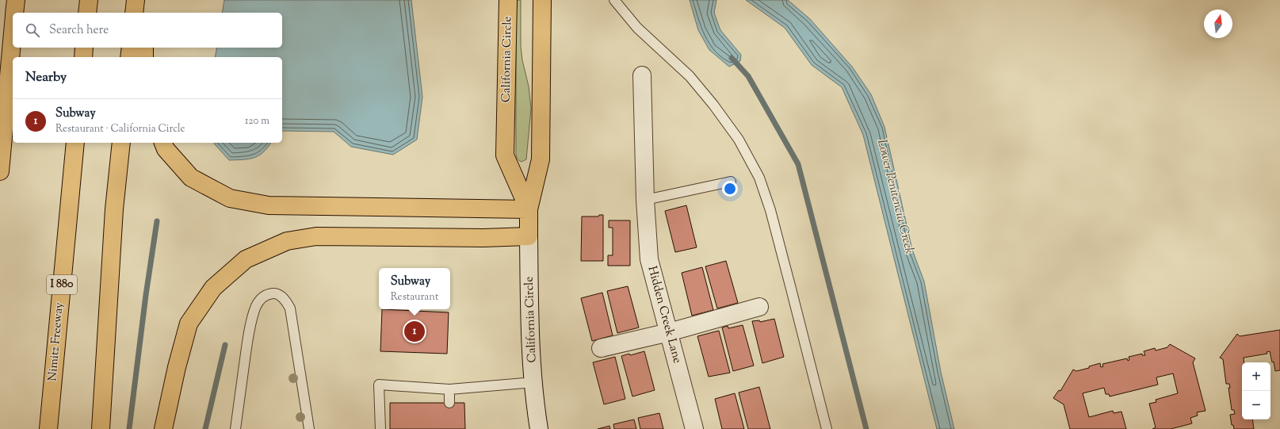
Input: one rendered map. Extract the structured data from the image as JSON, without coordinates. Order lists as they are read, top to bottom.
{
  "streets": {
    "highway": ["California Circle", "I 880", "Nimitz Freeway"],
    "street": ["Hidden Creek Lane"]
  },
  "water": ["Lower Penitencia Creek"],
  "north": "top",
  "page": {
    "search": "Search here",
    "heading": "Nearby",
    "list": [
      {
        "mark": "1",
        "name": "Subway",
        "note": "Restaurant · California Circle",
        "value": "120 m"
      }
    ],
    "popup": ["Subway", "Restaurant"],
    "pins": "1",
    "map_buttons": ["+", "−"]
  }
}
